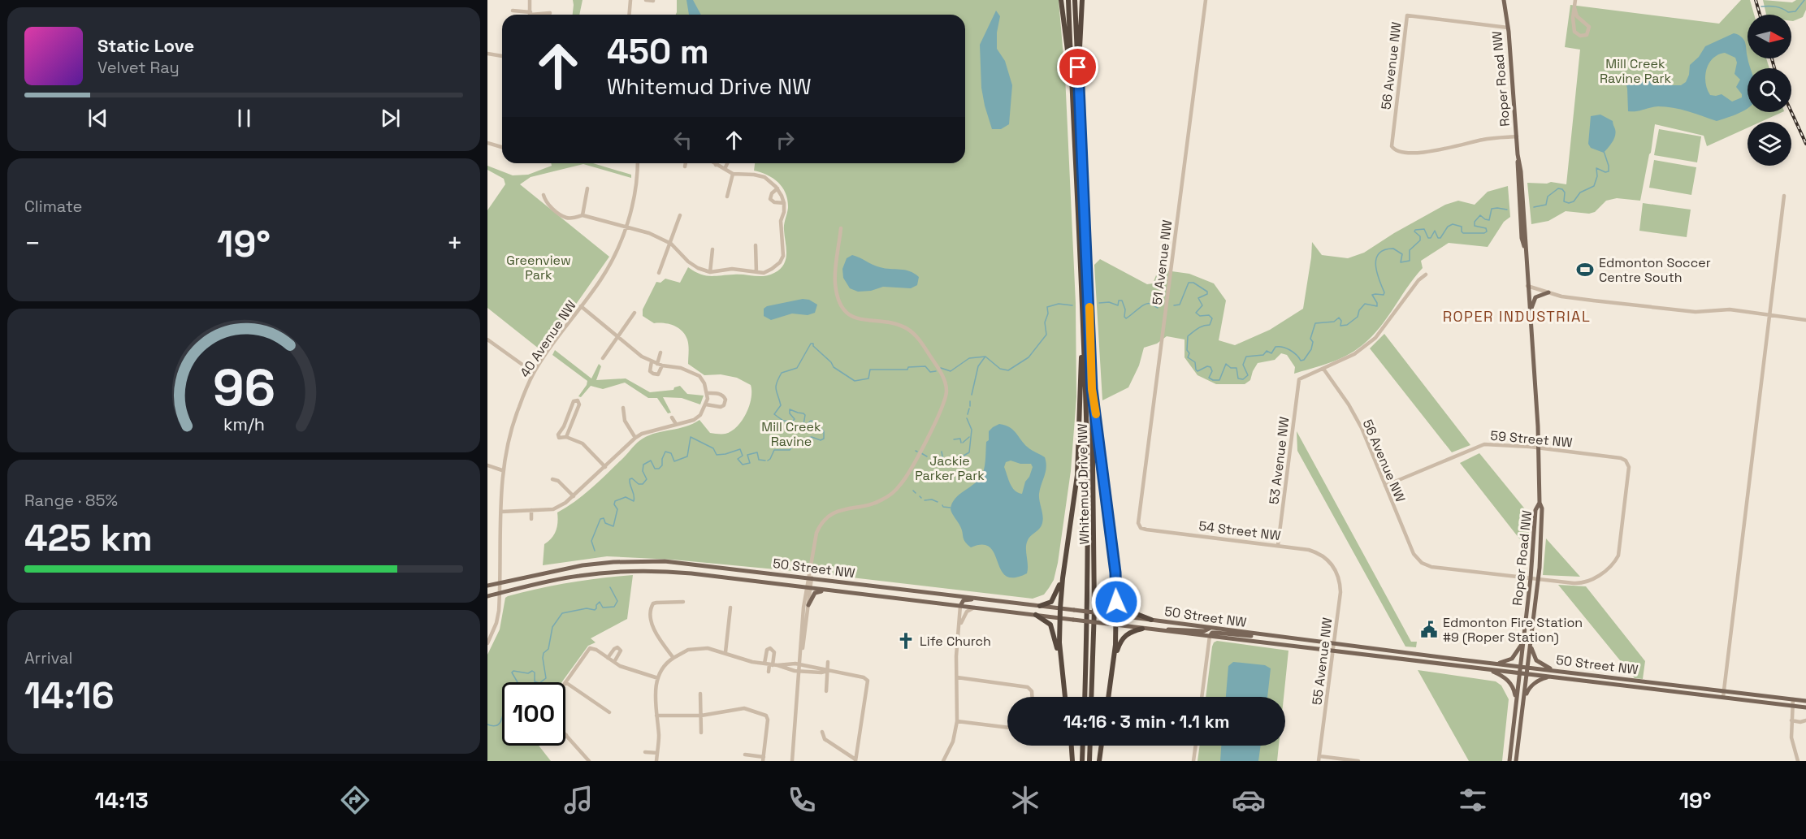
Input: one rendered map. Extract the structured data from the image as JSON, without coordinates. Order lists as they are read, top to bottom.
{
  "streets": {
    "highway": ["Whitemud Drive NW"],
    "main road": ["Roper Road NW", "50 Street NW"],
    "street": [
      "56 Avenue NW",
      "51 Avenue NW",
      "40 Avenue NW",
      "59 Street NW",
      "53 Avenue NW",
      "54 Street NW",
      "55 Avenue NW"
    ]
  },
  "crossings": [
    ["56 Avenue NW", "Roper Road NW"],
    ["56 Avenue NW", "59 Street NW"],
    ["56 Avenue NW", "53 Avenue NW"],
    ["Roper Road NW", "59 Street NW"],
    ["Roper Road NW", "50 Street NW"],
    ["51 Avenue NW", "54 Street NW"],
    ["40 Avenue NW", "50 Street NW"],
    ["53 Avenue NW", "54 Street NW"],
    ["54 Street NW", "55 Avenue NW"],
    ["50 Street NW", "55 Avenue NW"]
  ],
  "districts": ["ROPER INDUSTRIAL"],
  "parks": [
    "Mill Creek Ravine Park",
    "Greenview Park",
    "Mill Creek Ravine",
    "Jackie Parker Park"
  ],
  "places": {
    "sports": ["Edmonton Soccer Centre South"],
    "public building": ["Edmonton Fire Station #9 (Roper Station)"],
    "church": ["Life Church"]
  },
  "north": "right",
  "page": {
    "turn": ["450 m", "Whitemud Drive NW"],
    "song": ["Static Love", "Velvet Ray"],
    "tile": [
      "Climate",
      ["Range · 85%", "425 km"],
      ["Arrival", "14:16"]
    ],
    "heat": ["−", "19°", "+"],
    "limit": "100",
    "trip": "14:16 · 3 min · 1.1 km",
    "tabs": ["14:13", "19°"],
    "gauge": ["96", "km/h"]
  }
}
